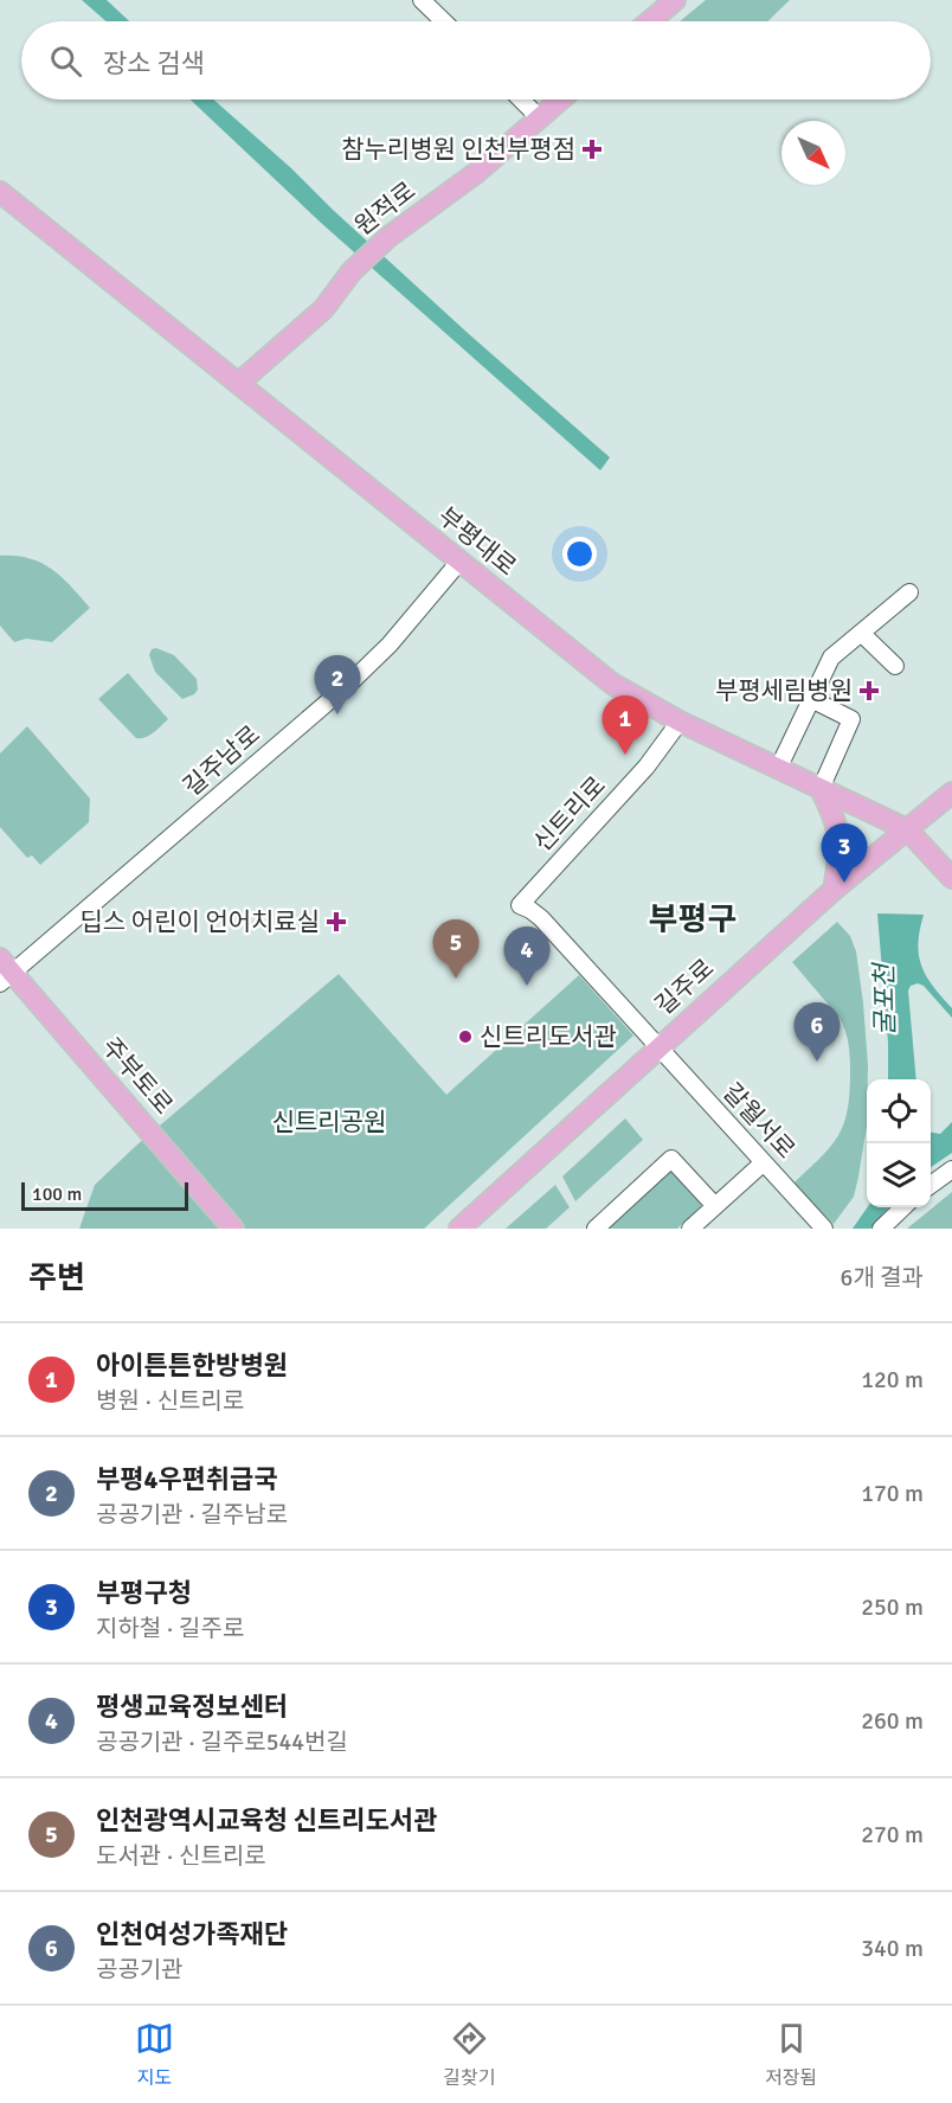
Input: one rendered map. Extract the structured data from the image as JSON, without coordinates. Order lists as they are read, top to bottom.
{
  "streets": {
    "main road": [
      "원적로",
      "부평대로",
      "길주로",
      "주부토로"
    ],
    "street": ["길주남로", "신트리로", "갈월서로"]
  },
  "crossings": [
    ["원적로", "부평대로"],
    ["부평대로", "길주남로"],
    ["부평대로", "신트리로"],
    ["부평대로", "길주로"],
    ["길주남로", "주부토로"],
    ["신트리로", "갈월서로"],
    ["길주로", "갈월서로"]
  ],
  "districts": ["부평구"],
  "water": ["굴포천"],
  "parks": ["신트리공원"],
  "places": {
    "health": ["참누리병원 인천부평점", "부평세림병원", "딥스 어린이 언어치료실"],
    "other": ["신트리도서관"]
  },
  "scale_bar": "100 m",
  "north": "bottom right",
  "page": {
    "search": "장소 검색",
    "pins": [
      "2",
      "1",
      "3",
      "5",
      "4",
      "6"
    ],
    "scale": "100 m",
    "heading": ["주변", "6개 결과"],
    "list": [
      {
        "mark": "1",
        "name": "아이튼튼한방병원",
        "note": "병원 · 신트리로",
        "value": "120 m"
      },
      {
        "mark": "2",
        "name": "부평4우편취급국",
        "note": "공공기관 · 길주남로",
        "value": "170 m"
      },
      {
        "mark": "3",
        "name": "부평구청",
        "note": "지하철 · 길주로",
        "value": "250 m"
      },
      {
        "mark": "4",
        "name": "평생교육정보센터",
        "note": "공공기관 · 길주로544번길",
        "value": "260 m"
      },
      {
        "mark": "5",
        "name": "인천광역시교육청 신트리도서관",
        "note": "도서관 · 신트리로",
        "value": "270 m"
      },
      {
        "mark": "6",
        "name": "인천여성가족재단",
        "note": "공공기관",
        "value": "340 m"
      }
    ],
    "nav": ["지도", "길찾기", "저장됨"]
  }
}
